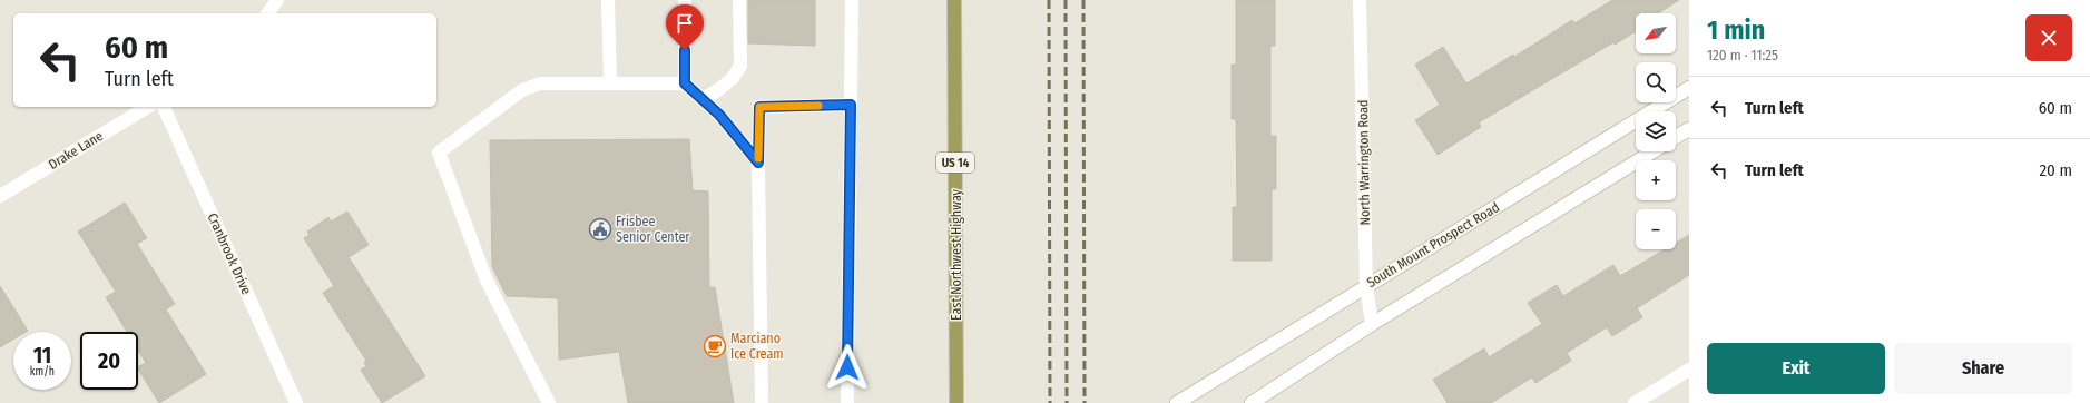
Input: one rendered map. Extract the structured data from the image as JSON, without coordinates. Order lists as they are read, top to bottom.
{
  "streets": {
    "main road": [
      "Drake Lane",
      "US 14",
      "North Warrington Road",
      "South Mount Prospect Road",
      "Cranbrook Drive",
      "East Northwest Highway"
    ]
  },
  "crossings": [
    ["North Warrington Road", "South Mount Prospect Road"]
  ],
  "places": {
    "public building": ["Frisbee Senior Center"],
    "cafe": ["Marciano Ice Cream"]
  },
  "north": "bottom left",
  "page": {
    "heading": ["1 min", "120 m · 11:25"],
    "map_buttons": ["+", "−"],
    "turn": ["60 m", "Turn left"],
    "list": [
      {
        "name": "Turn left",
        "value": "60 m"
      },
      {
        "name": "Turn left",
        "value": "20 m"
      }
    ],
    "speed": "11 km/h",
    "limit": "20",
    "buttons": ["Exit", "Share"]
  }
}
